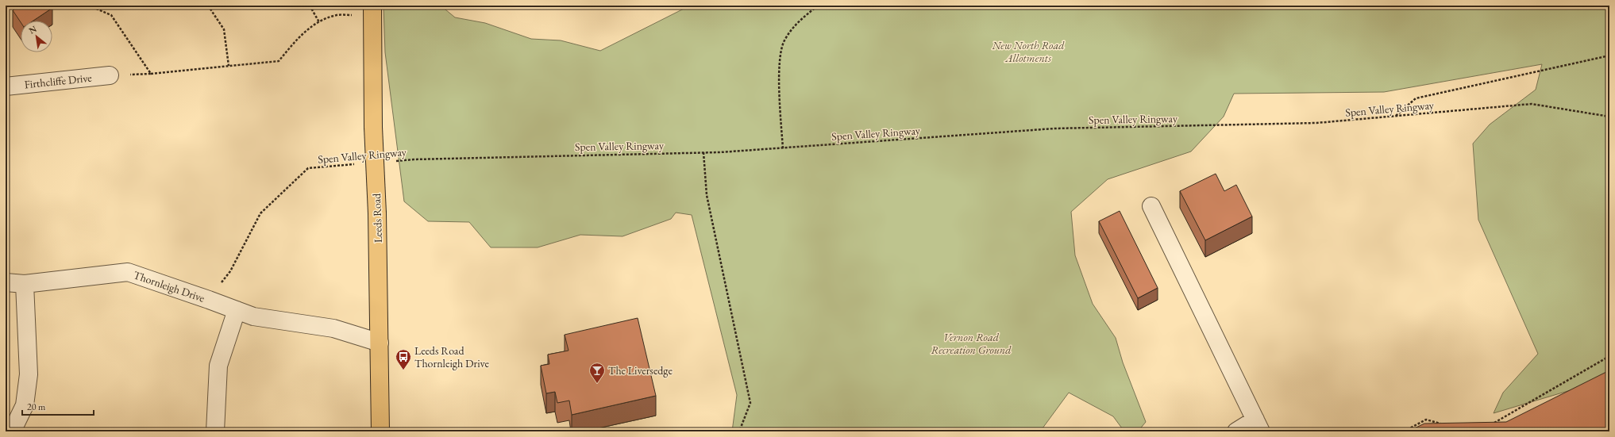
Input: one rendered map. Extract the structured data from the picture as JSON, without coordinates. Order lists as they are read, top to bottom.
{
  "streets": {
    "main road": ["Leeds Road"],
    "street": ["Firthcliffe Drive", "Thornleigh Drive"],
    "path": ["Spen Valley Ringway"]
  },
  "crossings": [
    ["Spen Valley Ringway", "Thornleigh Drive"],
    ["Leeds Road", "Thornleigh Drive"]
  ],
  "parks": ["New North Road Allotments", "Vernon Road Recreation Ground"],
  "places": {
    "bus stop": ["Leeds Road Thornleigh Drive"],
    "bar": ["The Liversedge"]
  },
  "scale_bar": "20 m",
  "north": "top left"
}
